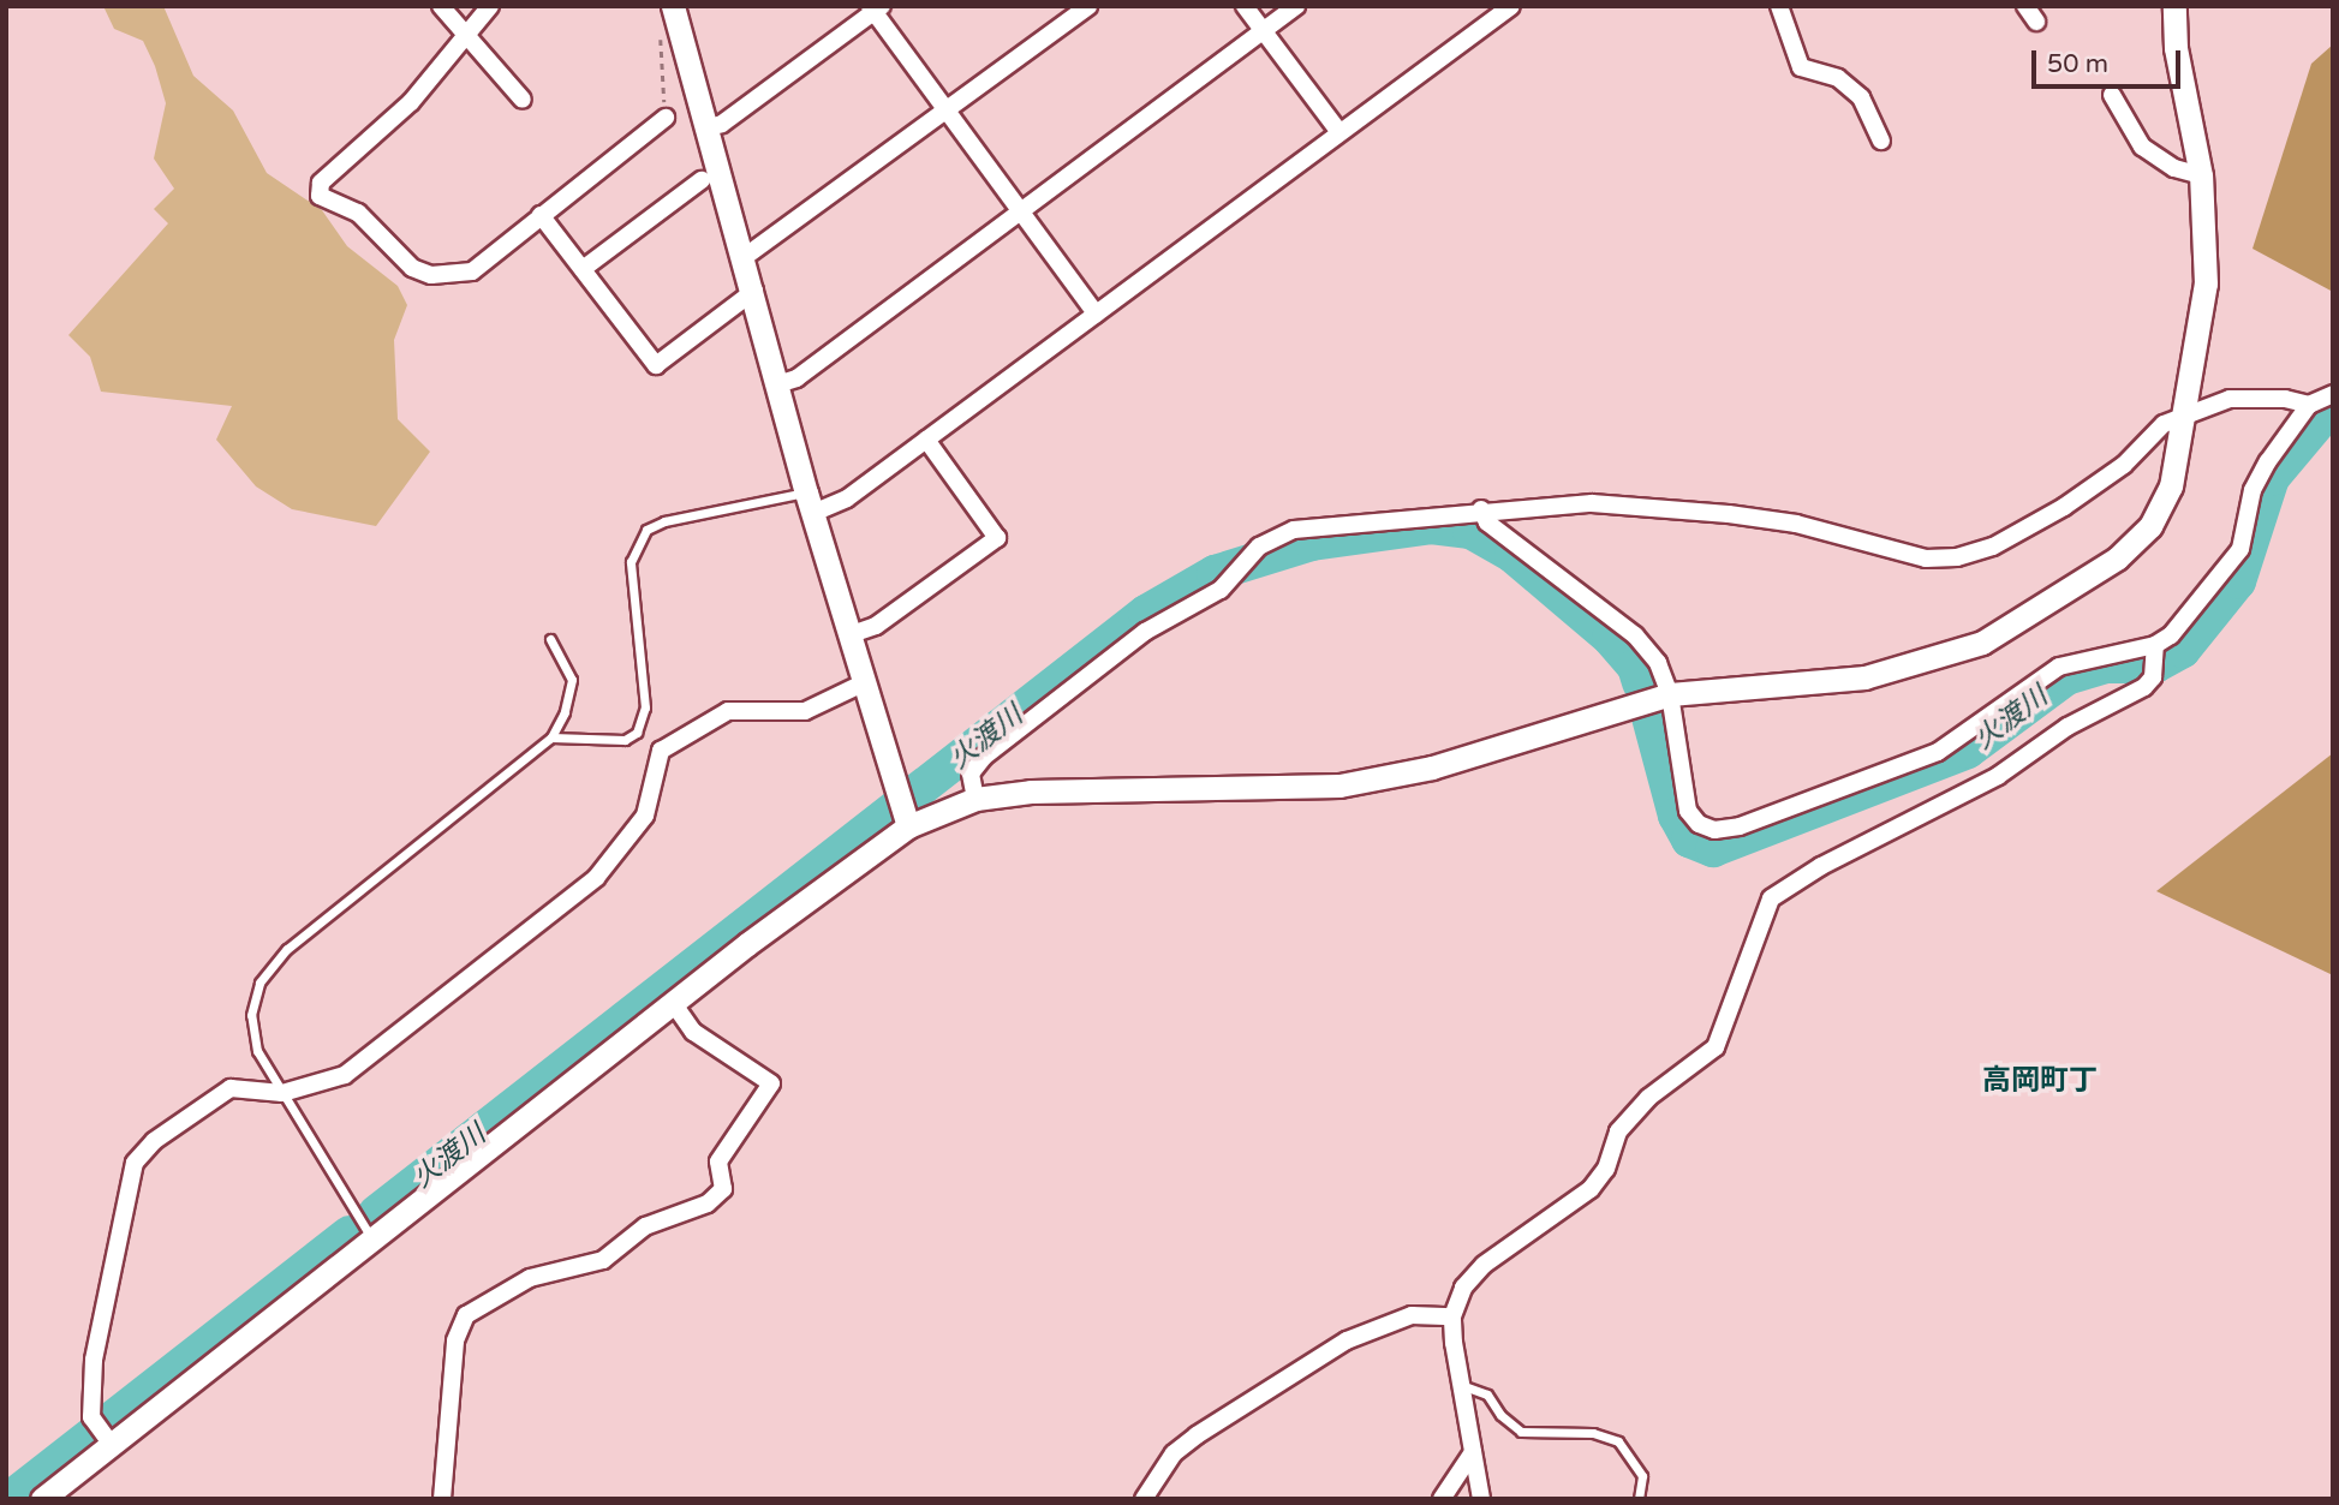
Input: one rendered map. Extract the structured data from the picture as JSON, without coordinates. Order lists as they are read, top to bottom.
{
  "districts": ["高岡町丁"],
  "water": ["火渡川"],
  "scale_bar": "50 m"
}
